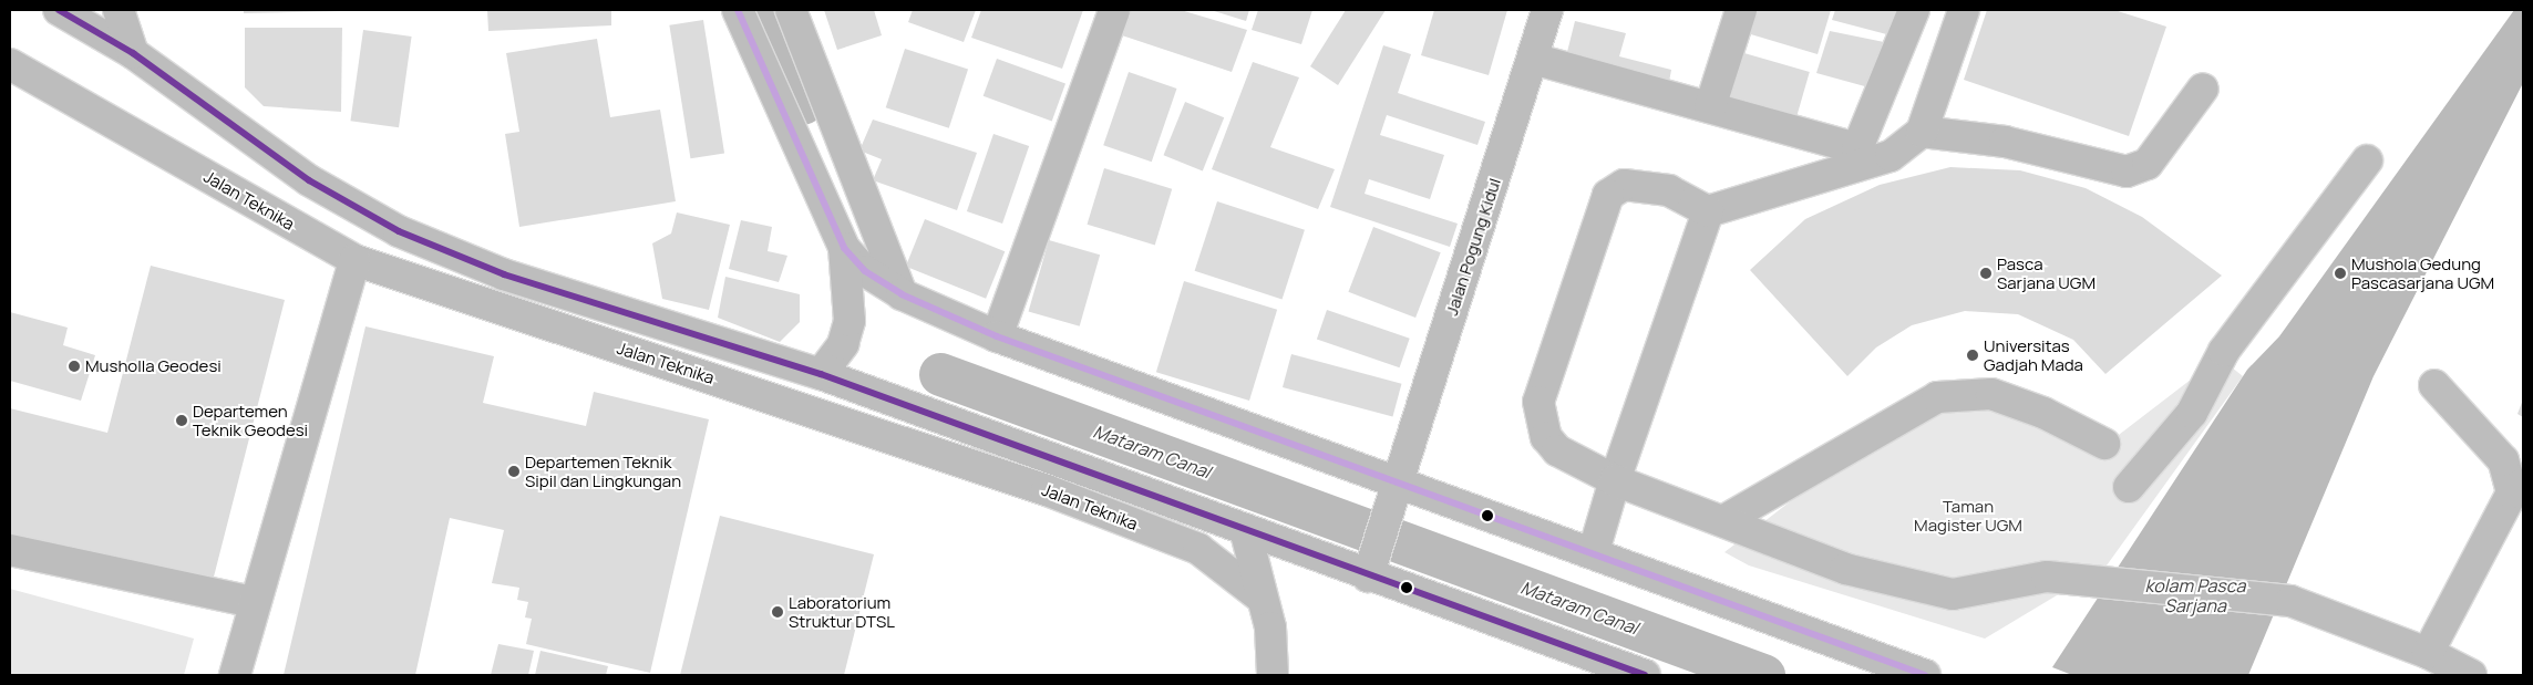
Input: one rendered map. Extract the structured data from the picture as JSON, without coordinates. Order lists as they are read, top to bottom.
{
  "streets": {
    "main road": ["Jalan Teknika", "Jalan Pogung Kidul"]
  },
  "water": ["Mataram Canal", "kolam Pasca Sarjana"],
  "parks": ["Taman Magister UGM"],
  "places": [
    "Pasca Sarjana UGM",
    "Mushola Gedung Pascasarjana UGM",
    "Universitas Gadjah Mada",
    "Musholla Geodesi",
    "Departemen Teknik Geodesi",
    "Departemen Teknik Sipil dan Lingkungan",
    "Laboratorium Struktur DTSL"
  ]
}
